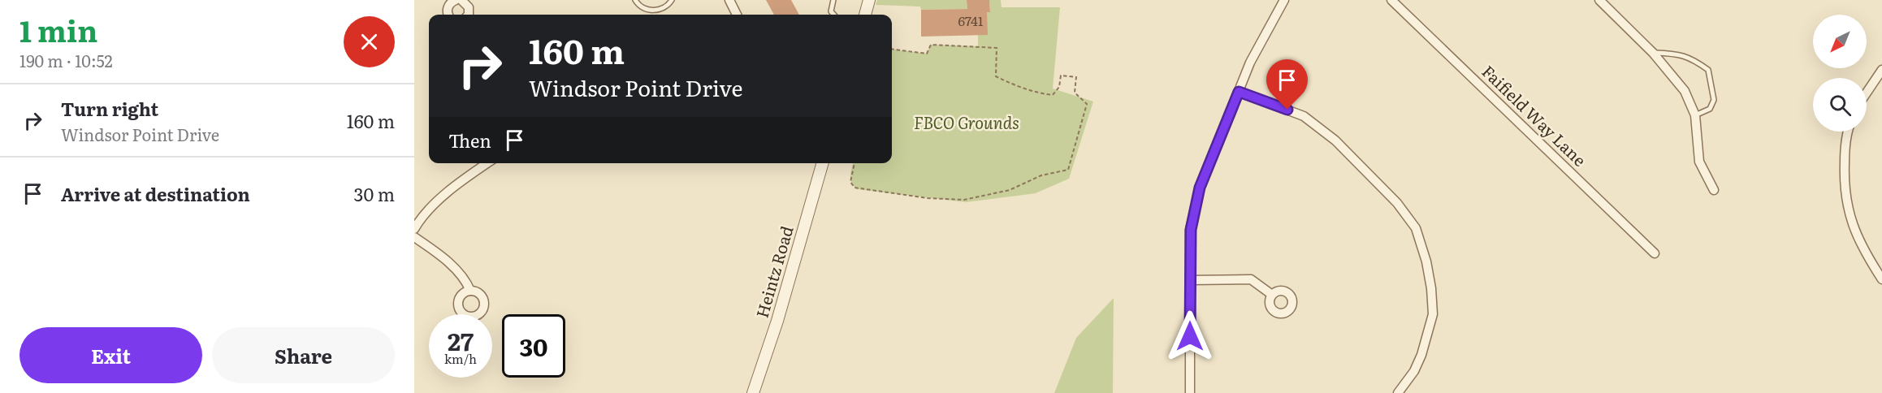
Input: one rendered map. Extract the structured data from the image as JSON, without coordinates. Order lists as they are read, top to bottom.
{
  "streets": {
    "street": ["Faifield Way Lane", "Heintz Road"]
  },
  "parks": ["FBCO Grounds"],
  "house_numbers": ["6741"],
  "north": "bottom left",
  "page": {
    "heading": ["1 min", "190 m · 10:52"],
    "turn": ["160 m", "Windsor Point Drive"],
    "list": [
      {
        "name": "Turn right",
        "note": "Windsor Point Drive",
        "value": "160 m"
      },
      {
        "name": "Arrive at destination",
        "value": "30 m"
      }
    ],
    "then": "Then",
    "speed": "27 km/h",
    "limit": "30",
    "buttons": ["Exit", "Share"]
  }
}
